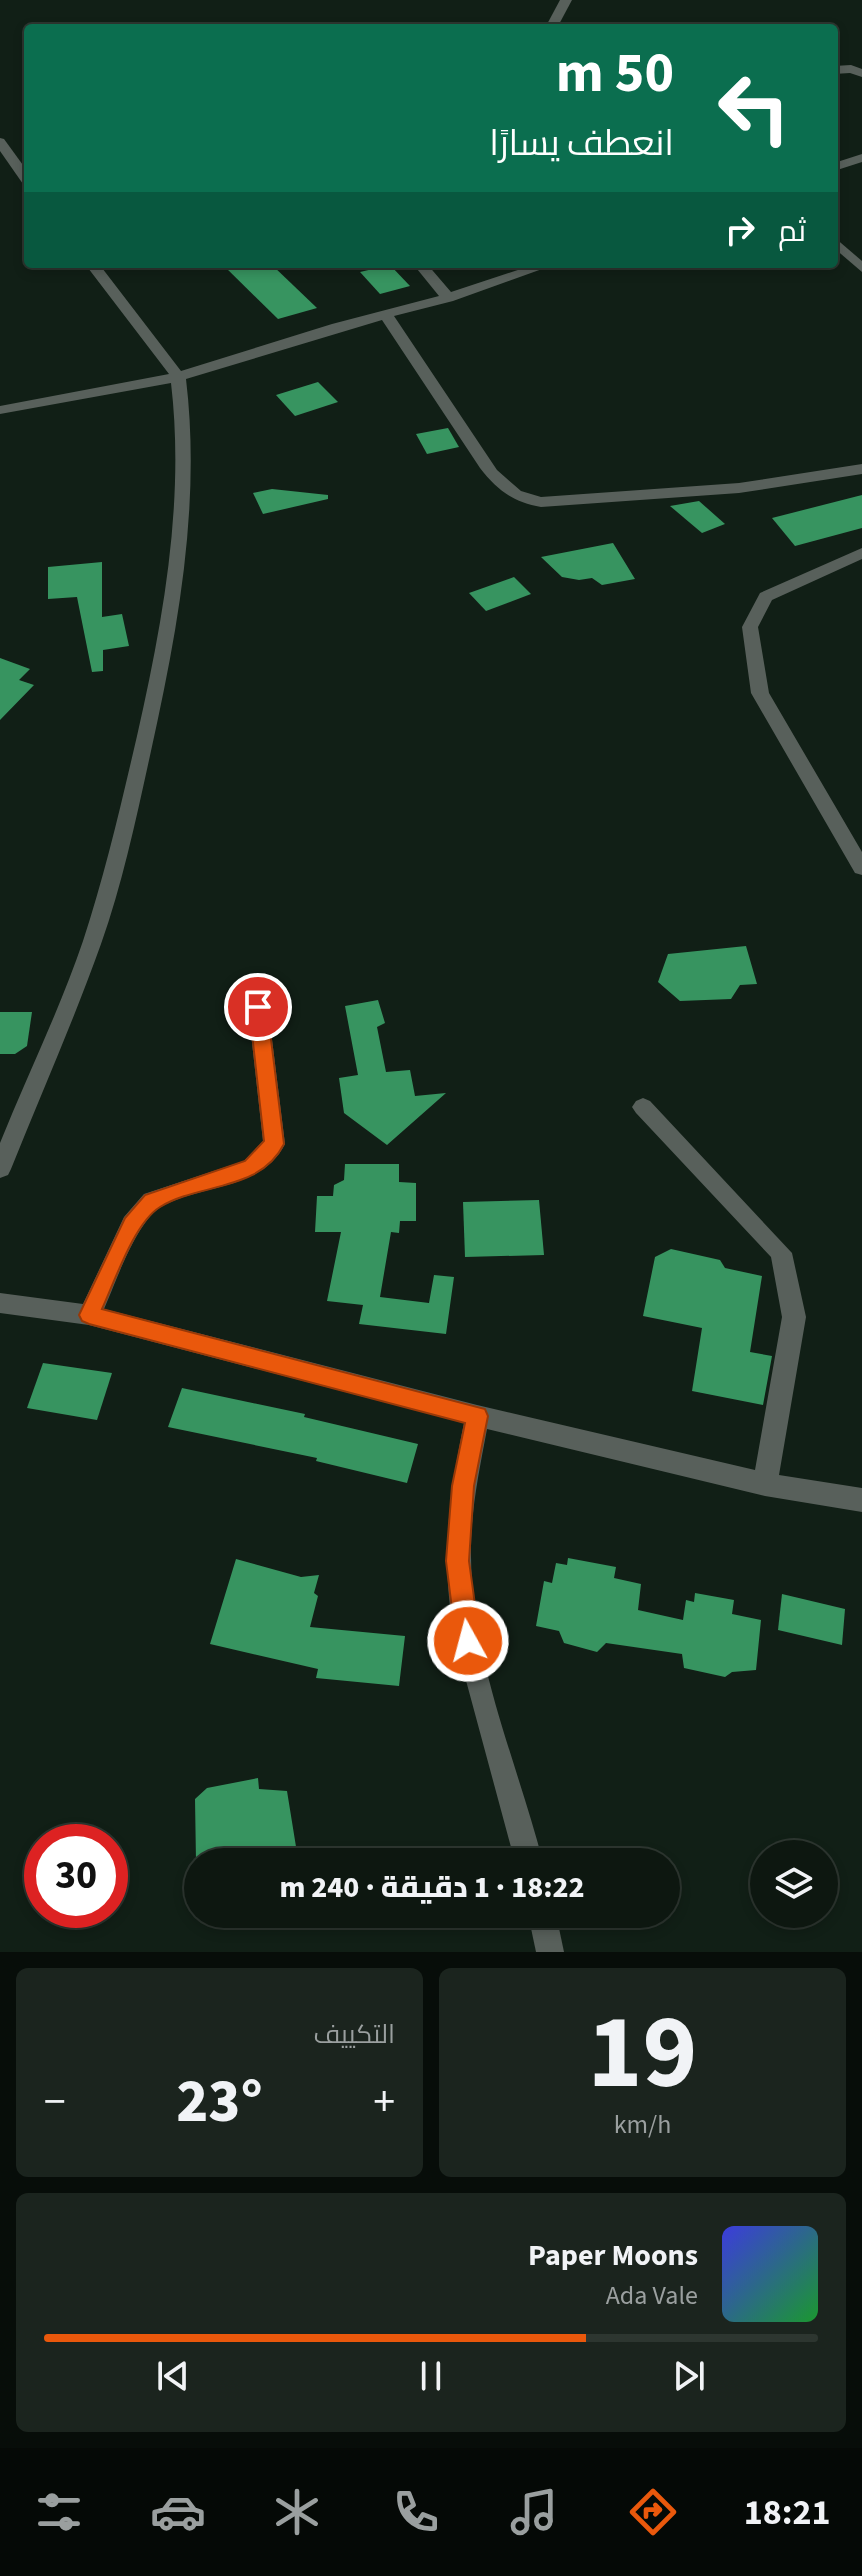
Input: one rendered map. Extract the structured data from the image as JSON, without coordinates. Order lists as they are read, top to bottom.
{
  "page": {
    "turn": ["50 m", "انعطف يسارًا"],
    "then": "ثم",
    "limit": "30",
    "trip": "18:22 · 1 دقيقة · 240 m",
    "tile": [
      ["19", "km/h"],
      "التكييف"
    ],
    "heat": ["−", "23°", "+"],
    "song": ["Paper Moons", "Ada Vale"],
    "tabs": "18:21"
  }
}
